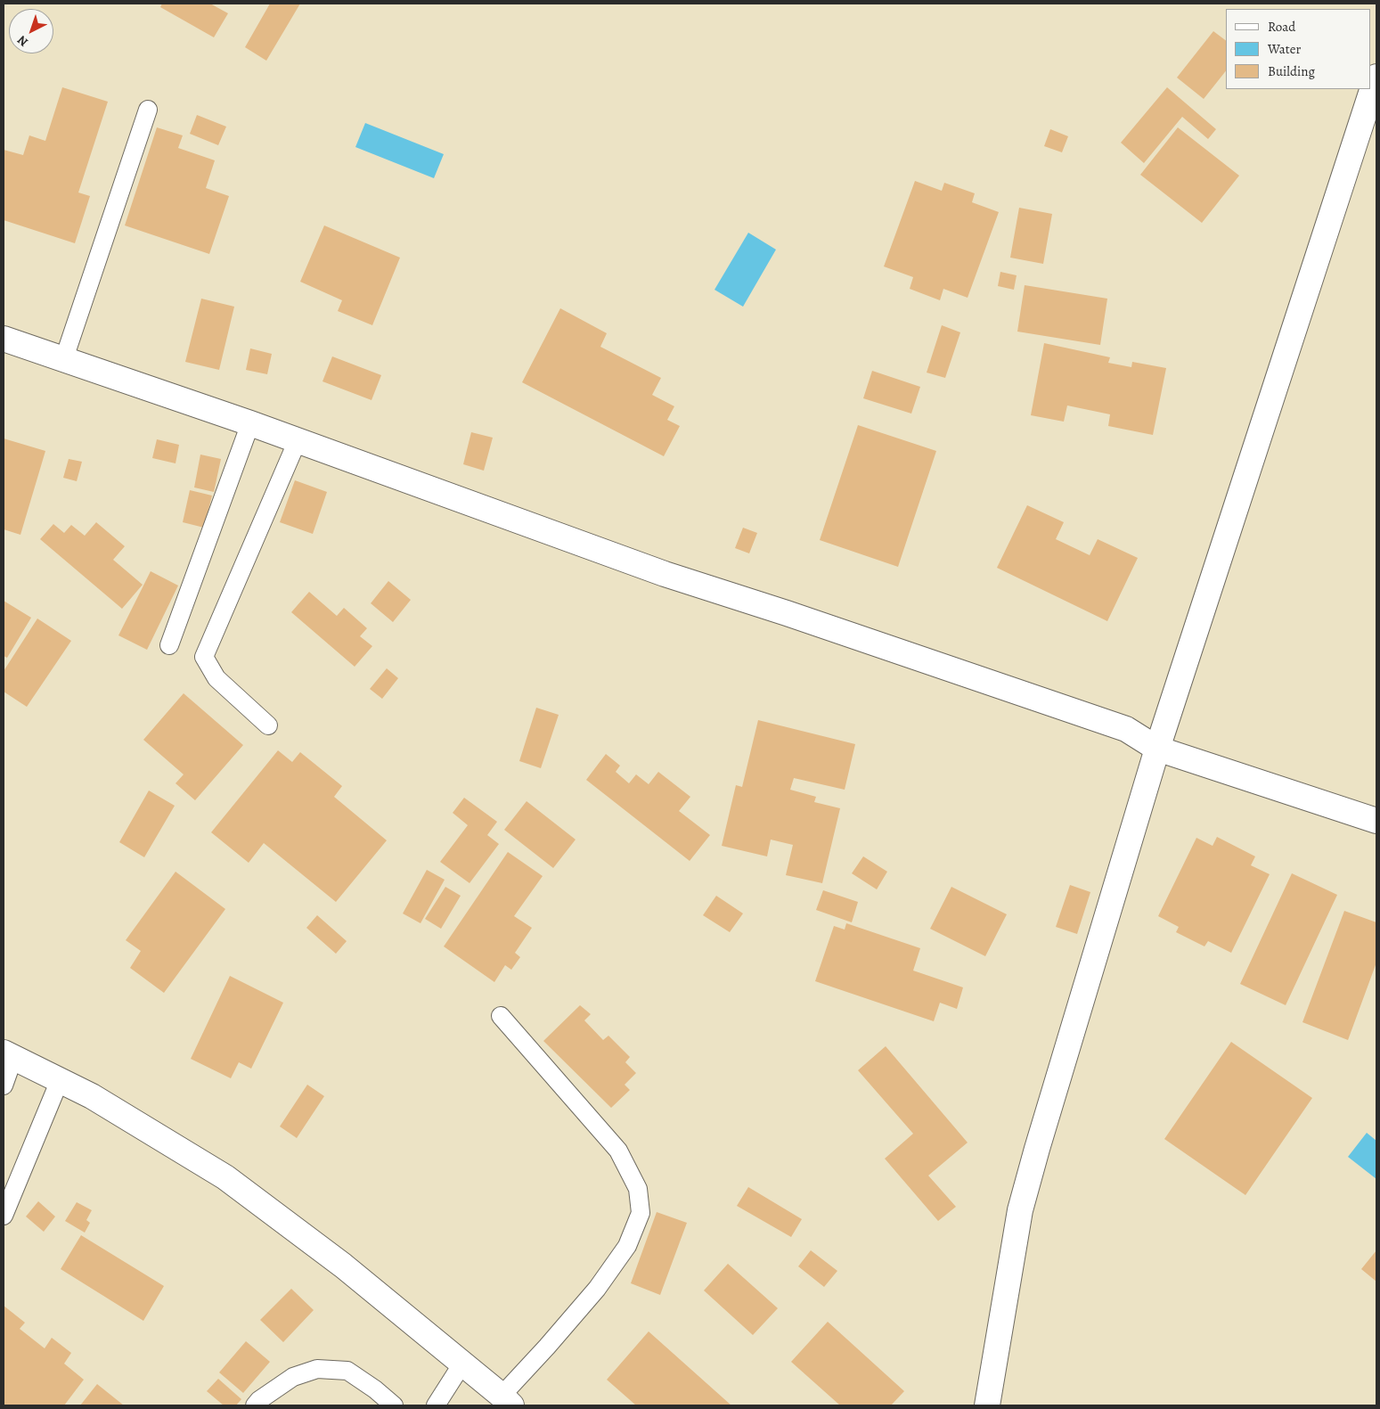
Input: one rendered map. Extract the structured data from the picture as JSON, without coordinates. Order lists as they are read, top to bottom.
{
  "legend": ["Road", "Water", "Building"],
  "north": "bottom left"
}
